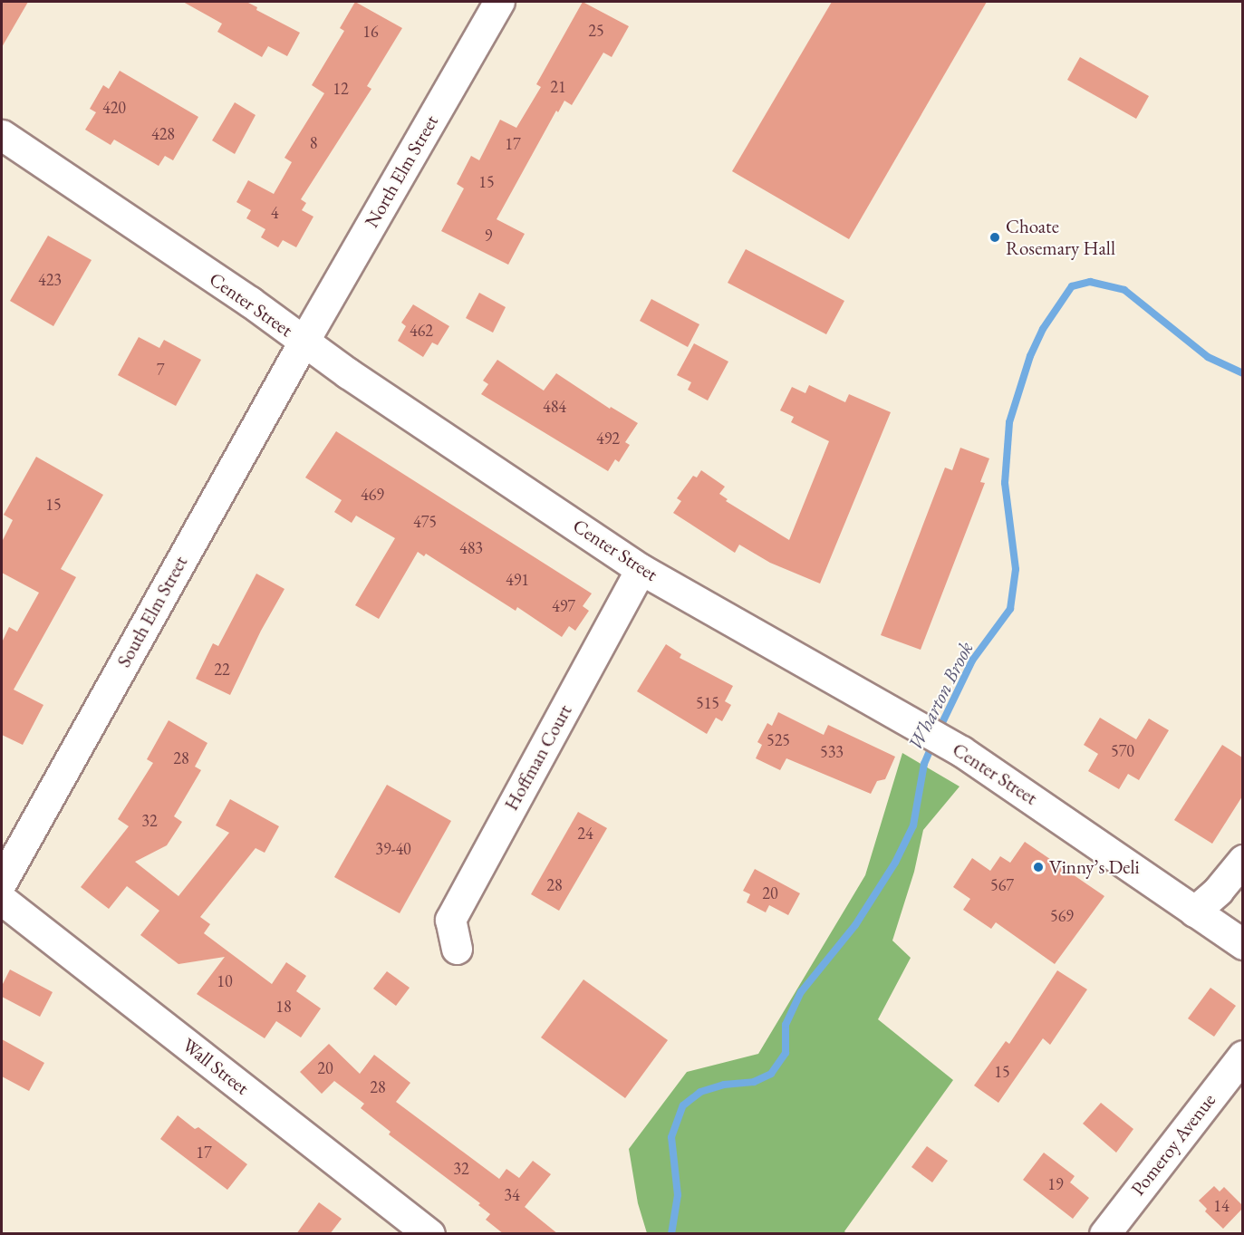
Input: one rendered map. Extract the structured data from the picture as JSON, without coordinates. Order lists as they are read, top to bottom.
{
  "streets": {
    "main road": [
      "North Elm Street",
      "Center Street",
      "South Elm Street",
      "Hoffman Court",
      "Wall Street",
      "Pomeroy Avenue"
    ]
  },
  "crossings": [
    ["North Elm Street", "Center Street"],
    ["North Elm Street", "South Elm Street"],
    ["Center Street", "South Elm Street"],
    ["Center Street", "Hoffman Court"]
  ],
  "water": ["Wharton Brook"],
  "places": ["Choate Rosemary Hall", "Vinny’s Deli"],
  "house_numbers": [
    "25",
    "16",
    "21",
    "12",
    "420",
    "428",
    "8",
    "17",
    "15",
    "4",
    "9",
    "423",
    "462",
    "7",
    "484",
    "492",
    "469",
    "15",
    "475",
    "483",
    "491",
    "497",
    "22",
    "515",
    "525",
    "570",
    "533",
    "28",
    "32",
    "24",
    "39-40",
    "28",
    "567",
    "20",
    "569",
    "10",
    "18",
    "20",
    "15",
    "28",
    "17",
    "32",
    "19",
    "34",
    "14"
  ]
}
